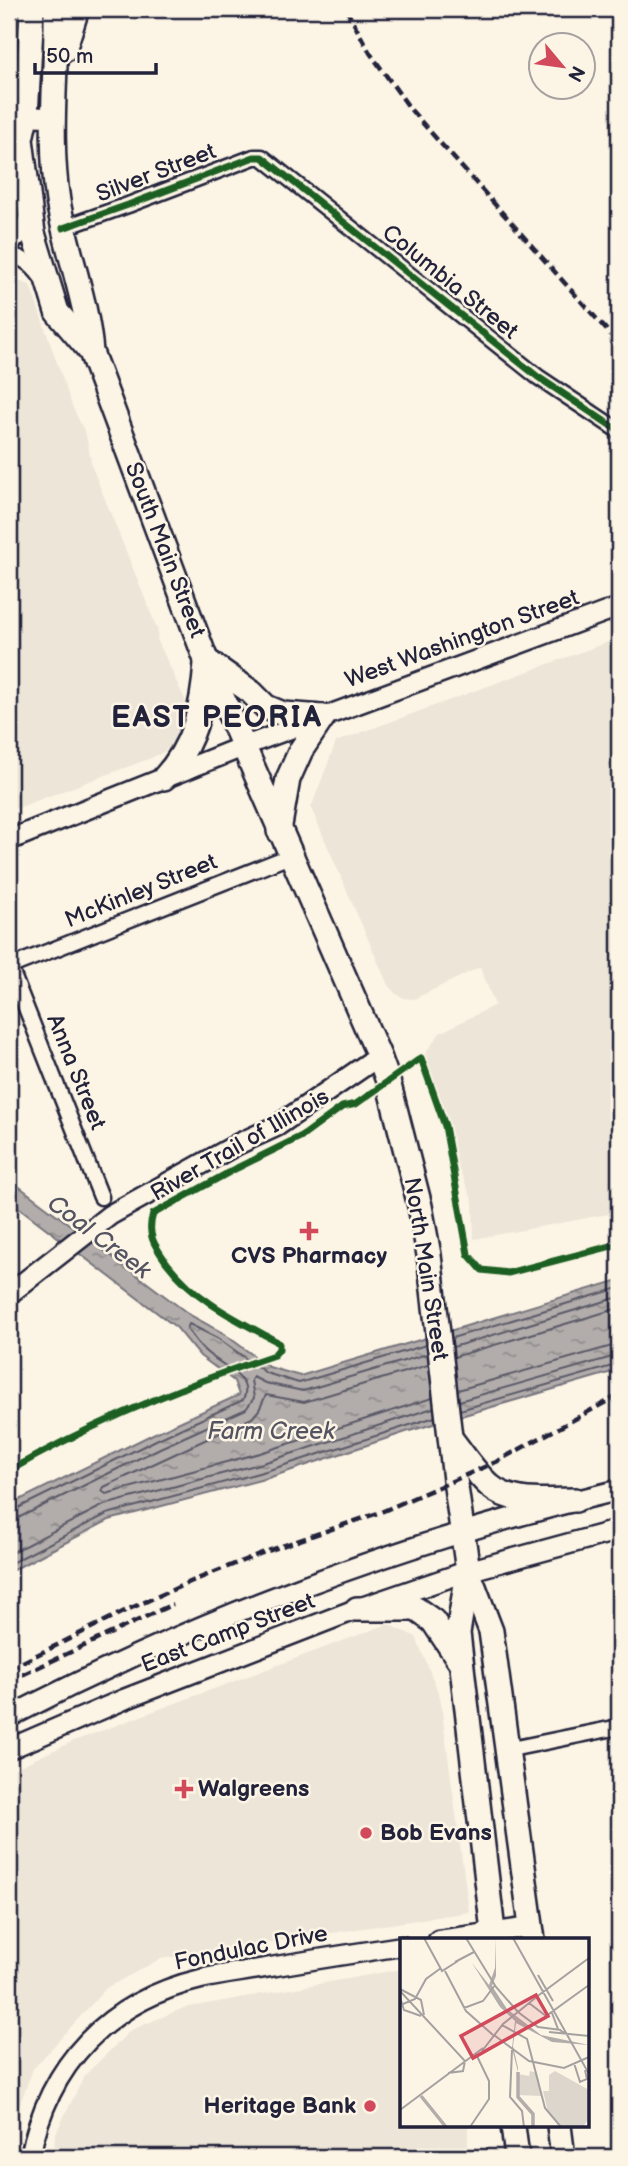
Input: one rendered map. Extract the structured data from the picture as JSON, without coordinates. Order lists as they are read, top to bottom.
{
  "streets": {
    "main road": ["South Main Street", "North Main Street", "East Camp Street"],
    "street": [
      "Silver Street",
      "Columbia Street",
      "West Washington Street",
      "McKinley Street",
      "Anna Street",
      "Fondulac Drive"
    ],
    "cycle path": ["River Trail of Illinois"]
  },
  "crossings": [
    ["Silver Street", "Columbia Street"],
    ["Silver Street", "South Main Street"],
    ["South Main Street", "West Washington Street"],
    ["South Main Street", "North Main Street"],
    ["West Washington Street", "North Main Street"],
    ["McKinley Street", "Anna Street"],
    ["McKinley Street", "North Main Street"],
    ["North Main Street", "East Camp Street"]
  ],
  "districts": ["EAST PEORIA"],
  "water": ["Coal Creek", "Farm Creek"],
  "places": {
    "health": ["CVS Pharmacy", "Walgreens"],
    "other": ["Bob Evans", "Heritage Bank"]
  },
  "scale_bar": "50 m",
  "north": "bottom right"
}
